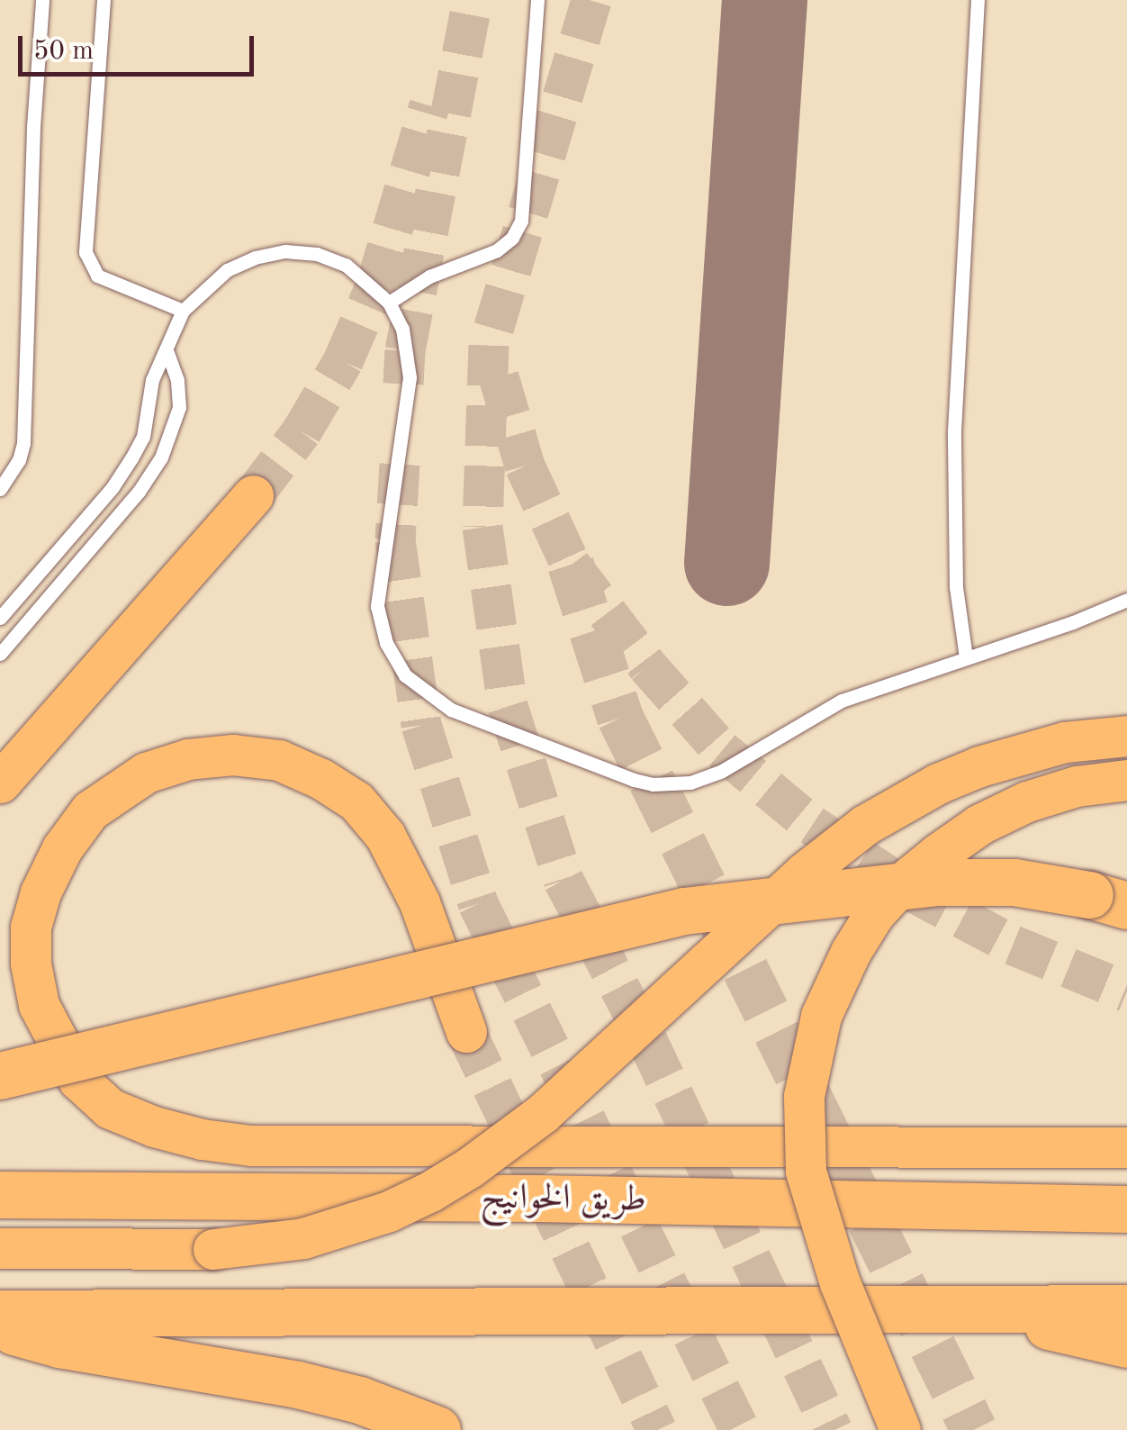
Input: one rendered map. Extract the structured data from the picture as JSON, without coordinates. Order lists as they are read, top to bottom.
{
  "streets": {
    "highway": ["طريق الخوانيج"]
  },
  "scale_bar": "50 m"
}
